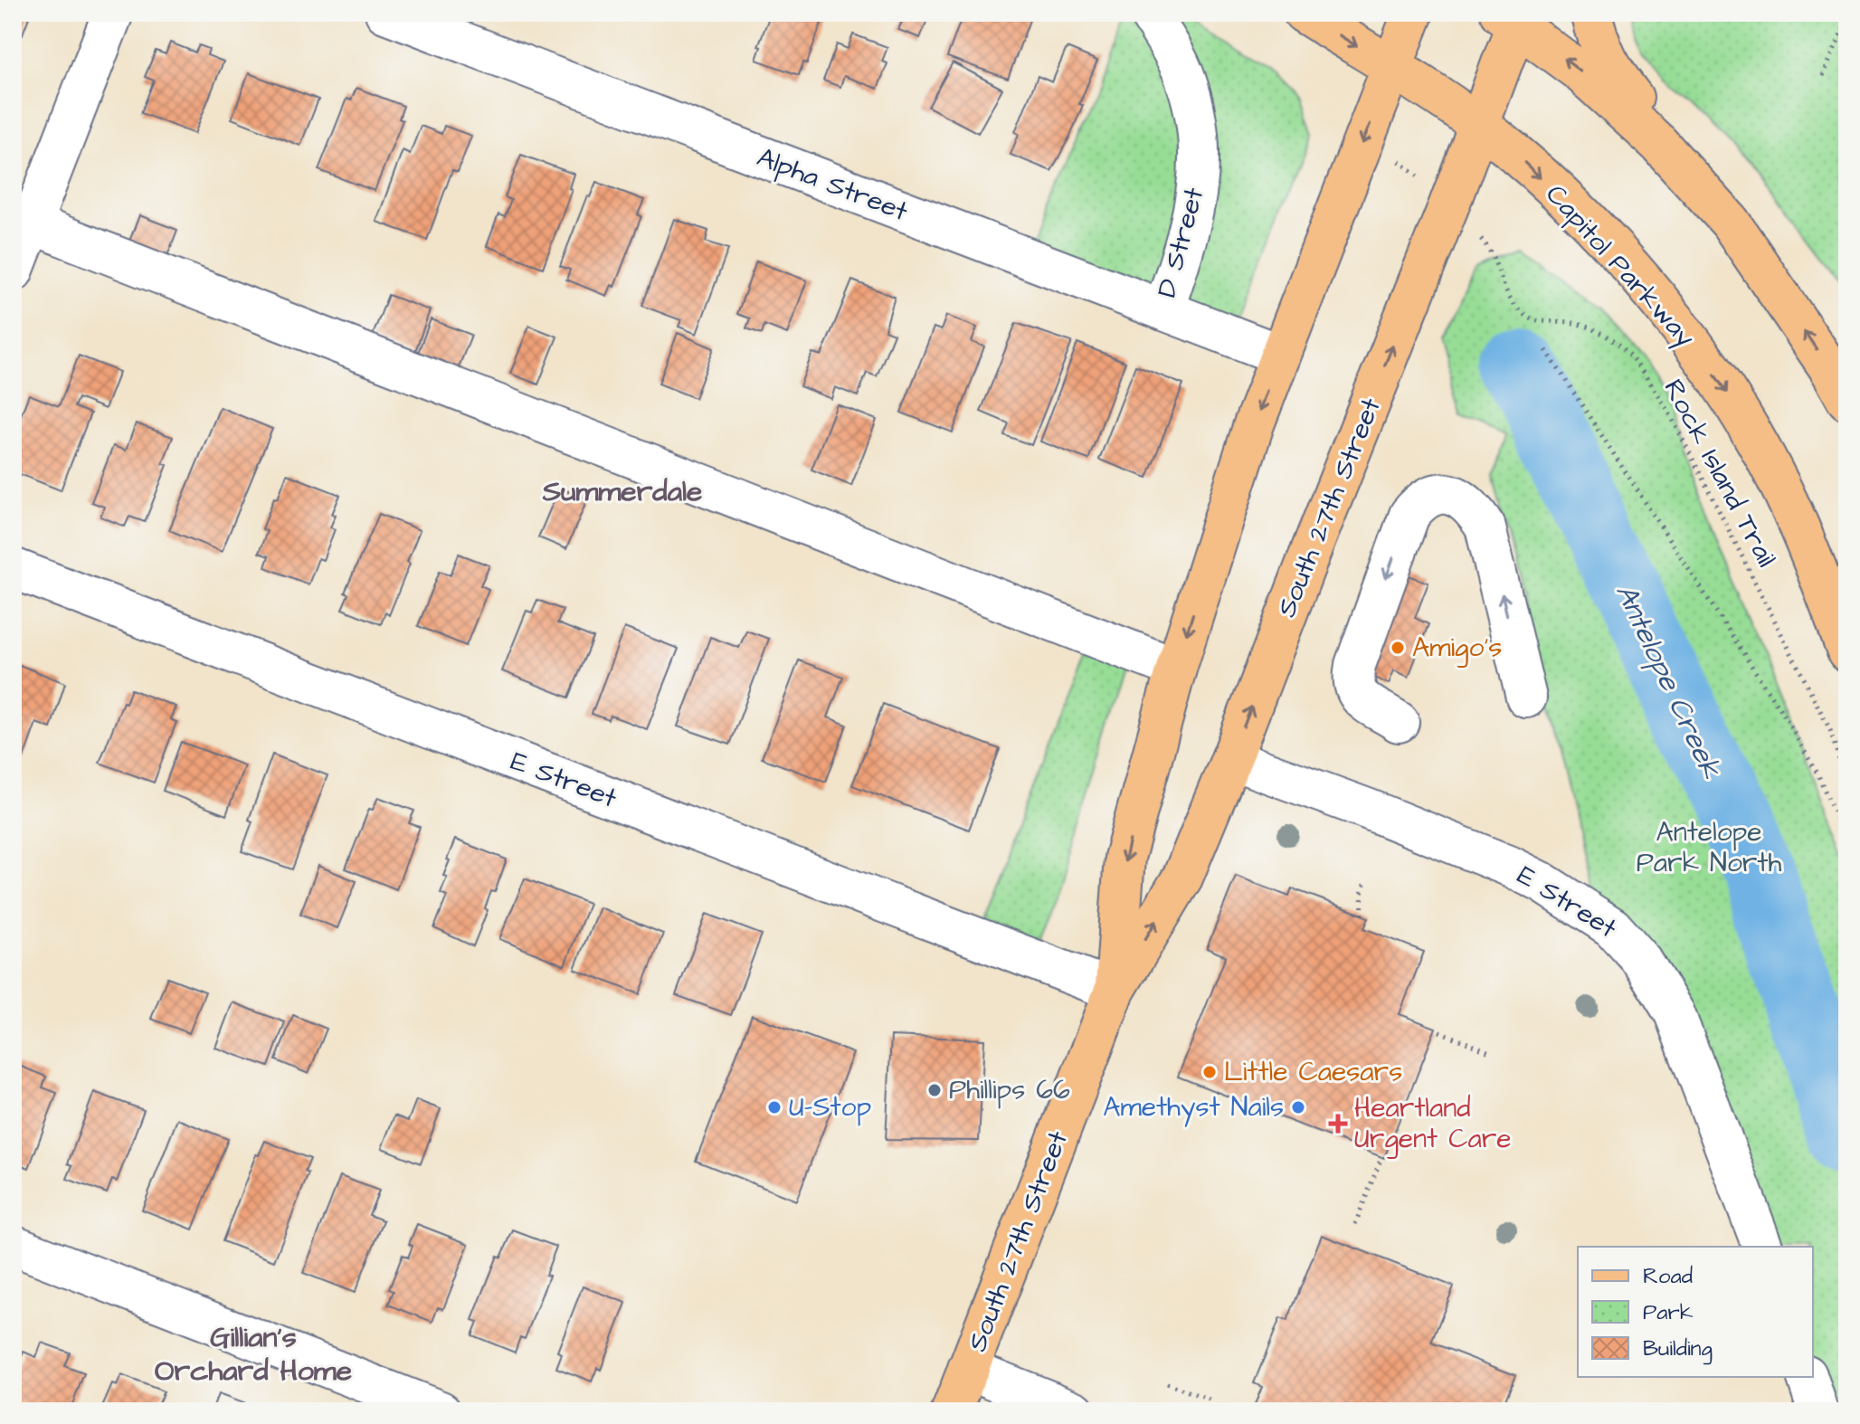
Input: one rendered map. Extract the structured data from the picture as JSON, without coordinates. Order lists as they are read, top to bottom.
{
  "streets": {
    "main road": ["Capitol Parkway", "South 27th Street"],
    "street": ["Alpha Street", "D Street", "E Street"],
    "path": ["Rock Island Trail"]
  },
  "crossings": [
    ["Alpha Street", "D Street"],
    ["Alpha Street", "South 27th Street"],
    ["Capitol Parkway", "South 27th Street"],
    ["South 27th Street", "E Street"]
  ],
  "districts": ["Summerdale", "Gillian's Orchard Home"],
  "water": ["Antelope Creek"],
  "parks": ["Antelope Park North"],
  "places": {
    "other": [
      "Amigo's",
      "Little Caesars",
      "Phillips 66",
      "U-Stop",
      "Amethyst Nails"
    ],
    "health": ["Heartland Urgent Care"]
  },
  "legend": ["Road", "Park", "Building"]
}
